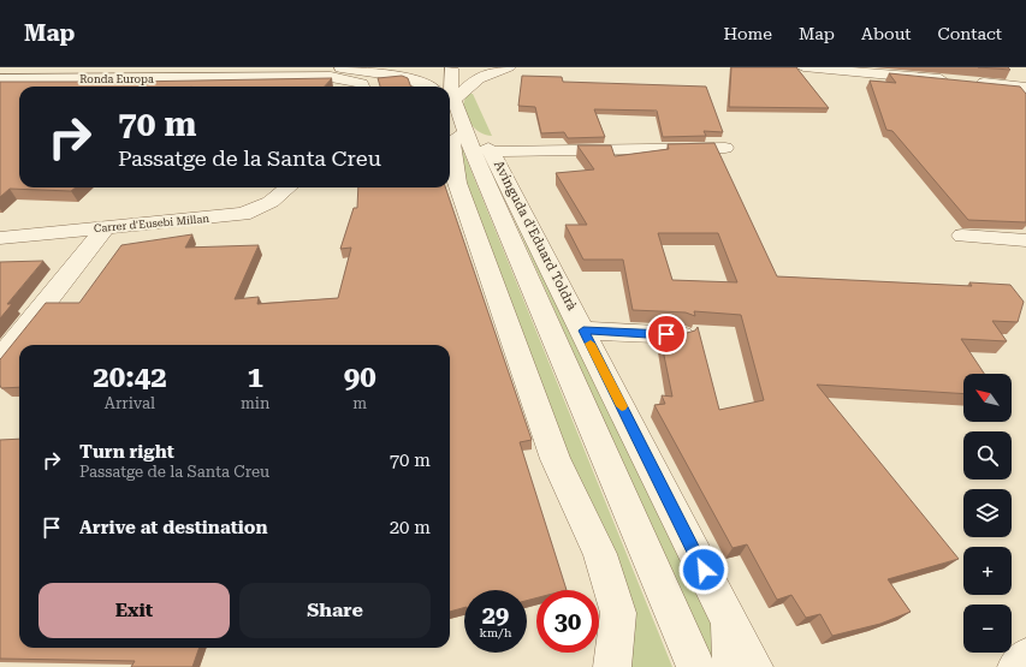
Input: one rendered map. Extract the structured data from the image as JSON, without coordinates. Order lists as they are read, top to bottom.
{
  "streets": {
    "street": ["Ronda Europa", "Carrer d'Eusebi Millan", "Avinguda d'Eduard Toldrà"]
  },
  "north": "top left",
  "page": {
    "header": "Map",
    "nav": [
      "Home",
      "Map",
      "About",
      "Contact"
    ],
    "turn": ["70 m", "Passatge de la Santa Creu"],
    "eta": [
      "20:42",
      "Arrival",
      "1",
      "min",
      "90",
      "m"
    ],
    "map_buttons": ["+", "−"],
    "list": [
      {
        "name": "Turn right",
        "note": "Passatge de la Santa Creu",
        "value": "70 m"
      },
      {
        "name": "Arrive at destination",
        "value": "20 m"
      }
    ],
    "buttons": ["Exit", "Share"],
    "speed": "29 km/h",
    "limit": "30"
  }
}
